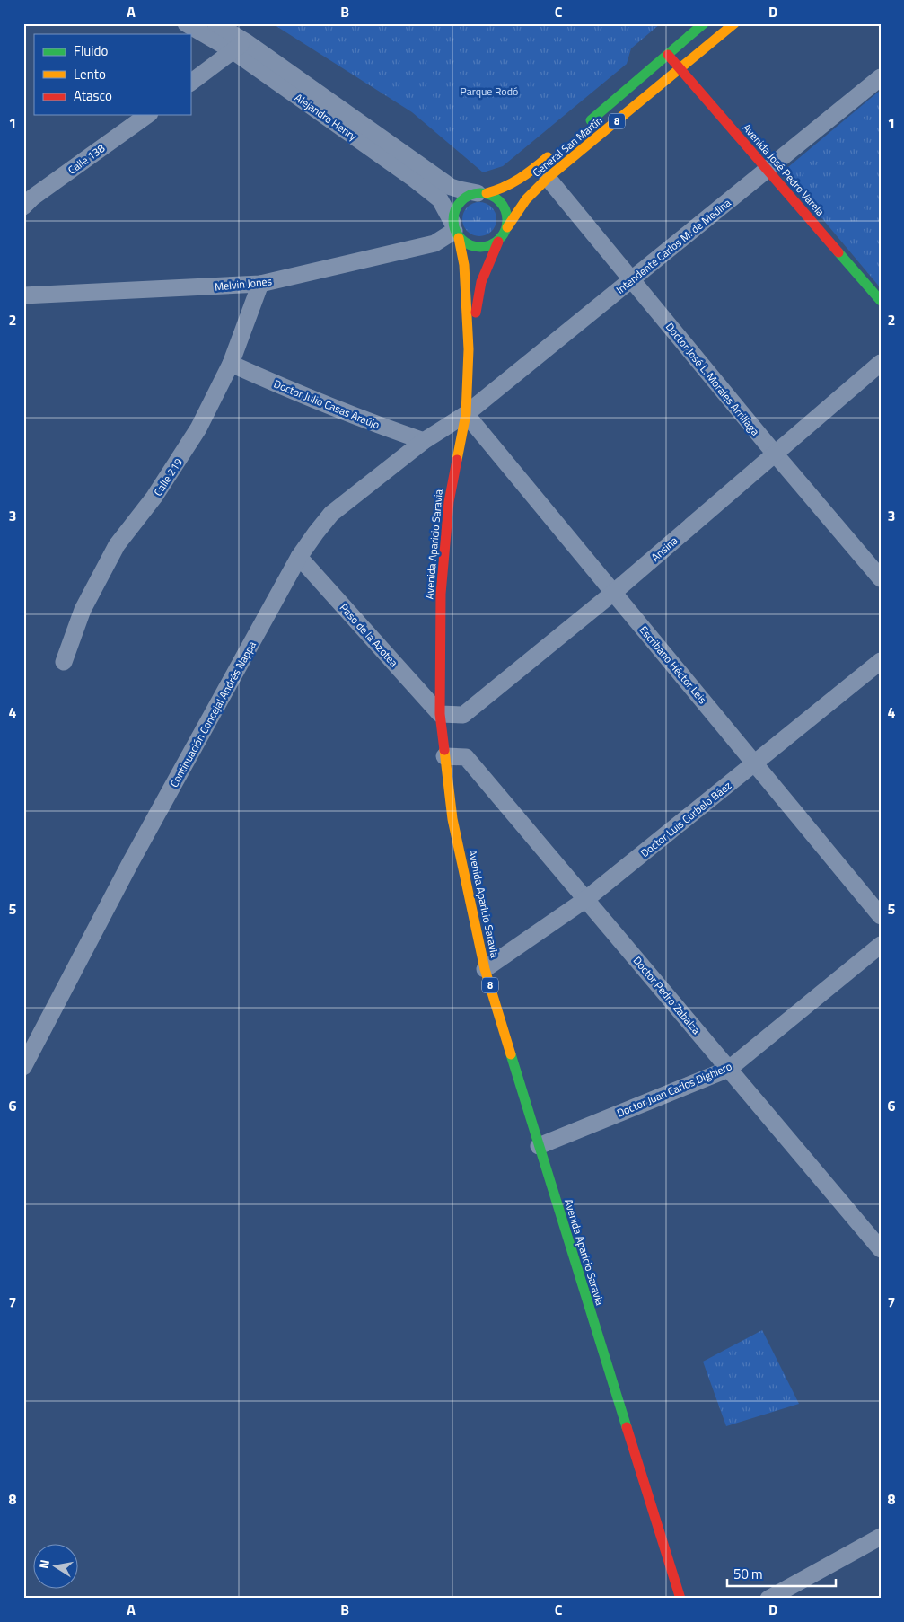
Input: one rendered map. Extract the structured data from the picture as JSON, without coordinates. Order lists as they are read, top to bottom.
{
  "streets": {
    "main road": [
      "8",
      "General San Martín",
      "Avenida José Pedro Varela",
      "Avenida Aparicio Saravia"
    ],
    "street": [
      "Alejandro Henry",
      "Calle 138",
      "Intendente Carlos M. de Medina",
      "Melvin Jones",
      "Doctor José L. Morales Arrillaga",
      "Doctor Julio Casas Araújo",
      "Calle 219",
      "Ansina",
      "Paso de la Azotea",
      "Escribano Héctor Leis",
      "Continuación Concejal Andrés Nappa",
      "Doctor Luis Curbelo Báez",
      "Doctor Pedro Zabalza",
      "Doctor Juan Carlos Dighiero"
    ]
  },
  "crossings": [
    ["Alejandro Henry", "8"],
    ["Alejandro Henry", "General San Martín"],
    ["Alejandro Henry", "Melvin Jones"],
    ["Alejandro Henry", "Avenida Aparicio Saravia"],
    ["8", "General San Martín"],
    ["8", "Melvin Jones"],
    ["8", "Avenida Aparicio Saravia"],
    ["General San Martín", "Avenida José Pedro Varela"],
    ["General San Martín", "Melvin Jones"],
    ["General San Martín", "Doctor José L. Morales Arrillaga"],
    ["General San Martín", "Avenida Aparicio Saravia"],
    ["Avenida José Pedro Varela", "Intendente Carlos M. de Medina"],
    ["Intendente Carlos M. de Medina", "Doctor José L. Morales Arrillaga"],
    ["Intendente Carlos M. de Medina", "Avenida Aparicio Saravia"],
    ["Intendente Carlos M. de Medina", "Escribano Héctor Leis"],
    ["Intendente Carlos M. de Medina", "Continuación Concejal Andrés Nappa"],
    ["Melvin Jones", "Calle 219"],
    ["Melvin Jones", "Avenida Aparicio Saravia"],
    ["Doctor José L. Morales Arrillaga", "Ansina"],
    ["Doctor Julio Casas Araújo", "Calle 219"],
    ["Doctor Julio Casas Araújo", "Continuación Concejal Andrés Nappa"],
    ["Avenida Aparicio Saravia", "Ansina"],
    ["Avenida Aparicio Saravia", "Paso de la Azotea"],
    ["Avenida Aparicio Saravia", "Escribano Héctor Leis"],
    ["Avenida Aparicio Saravia", "Continuación Concejal Andrés Nappa"],
    ["Avenida Aparicio Saravia", "Doctor Luis Curbelo Báez"],
    ["Avenida Aparicio Saravia", "Doctor Pedro Zabalza"],
    ["Avenida Aparicio Saravia", "Doctor Juan Carlos Dighiero"],
    ["Ansina", "Paso de la Azotea"],
    ["Ansina", "Escribano Héctor Leis"],
    ["Paso de la Azotea", "Continuación Concejal Andrés Nappa"],
    ["Escribano Héctor Leis", "Continuación Concejal Andrés Nappa"],
    ["Escribano Héctor Leis", "Doctor Luis Curbelo Báez"],
    ["Doctor Luis Curbelo Báez", "Doctor Pedro Zabalza"],
    ["Doctor Pedro Zabalza", "Doctor Juan Carlos Dighiero"]
  ],
  "parks": ["Parque Rodó"],
  "legend": ["Fluido", "Lento", "Atasco"],
  "scale_bar": "50 m",
  "north": "left",
  "grid": {
    "columns": [
      "A",
      "B",
      "C",
      "D"
    ],
    "rows": [
      "1",
      "2",
      "3",
      "4",
      "5",
      "6",
      "7",
      "8"
    ]
  }
}
